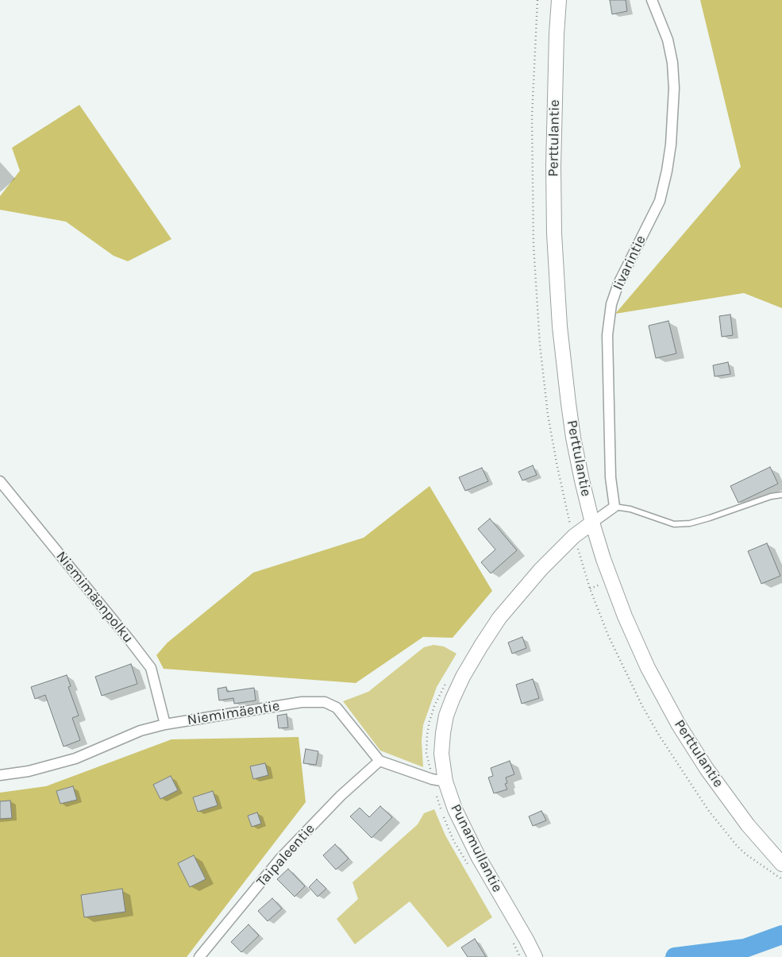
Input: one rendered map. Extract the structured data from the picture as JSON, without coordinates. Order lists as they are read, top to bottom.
{
  "streets": {
    "street": [
      "Perttulantie",
      "Iivarintie",
      "Niemimäenpolku",
      "Niemimäentie",
      "Punamullantie",
      "Taipaleentie"
    ]
  },
  "crossings": [
    ["Perttulantie", "Punamullantie"],
    ["Niemimäenpolku", "Niemimäentie"],
    ["Niemimäentie", "Taipaleentie"]
  ]
}
